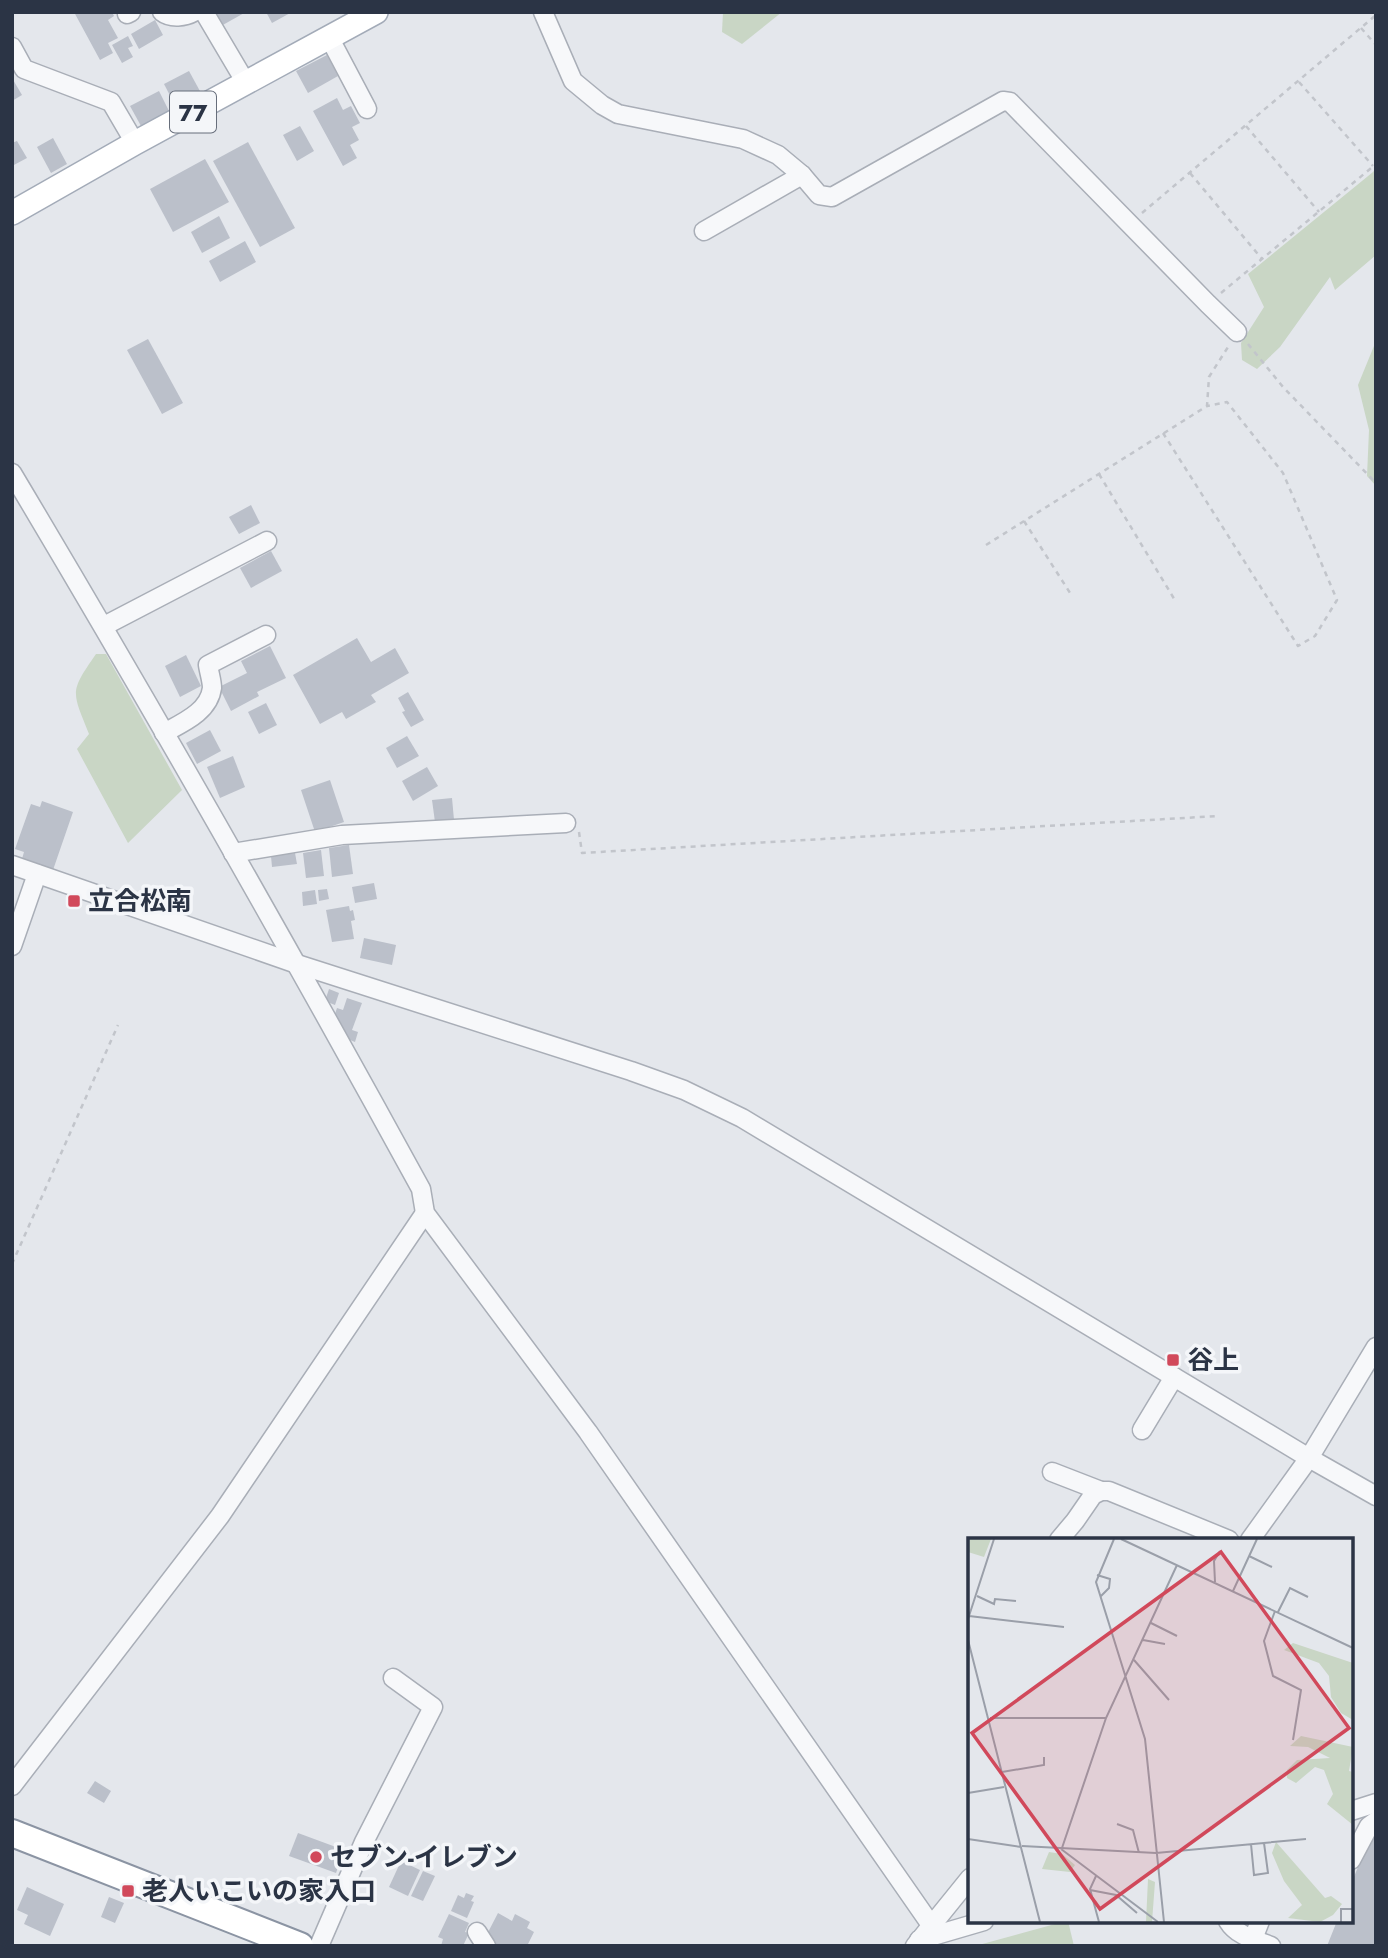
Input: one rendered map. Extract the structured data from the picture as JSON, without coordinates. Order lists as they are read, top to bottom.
{
  "streets": {
    "main road": ["77"]
  },
  "places": {
    "transit": ["立合松南", "谷上", "老人いこいの家入口"],
    "other": ["セブン-イレブン"]
  }
}
